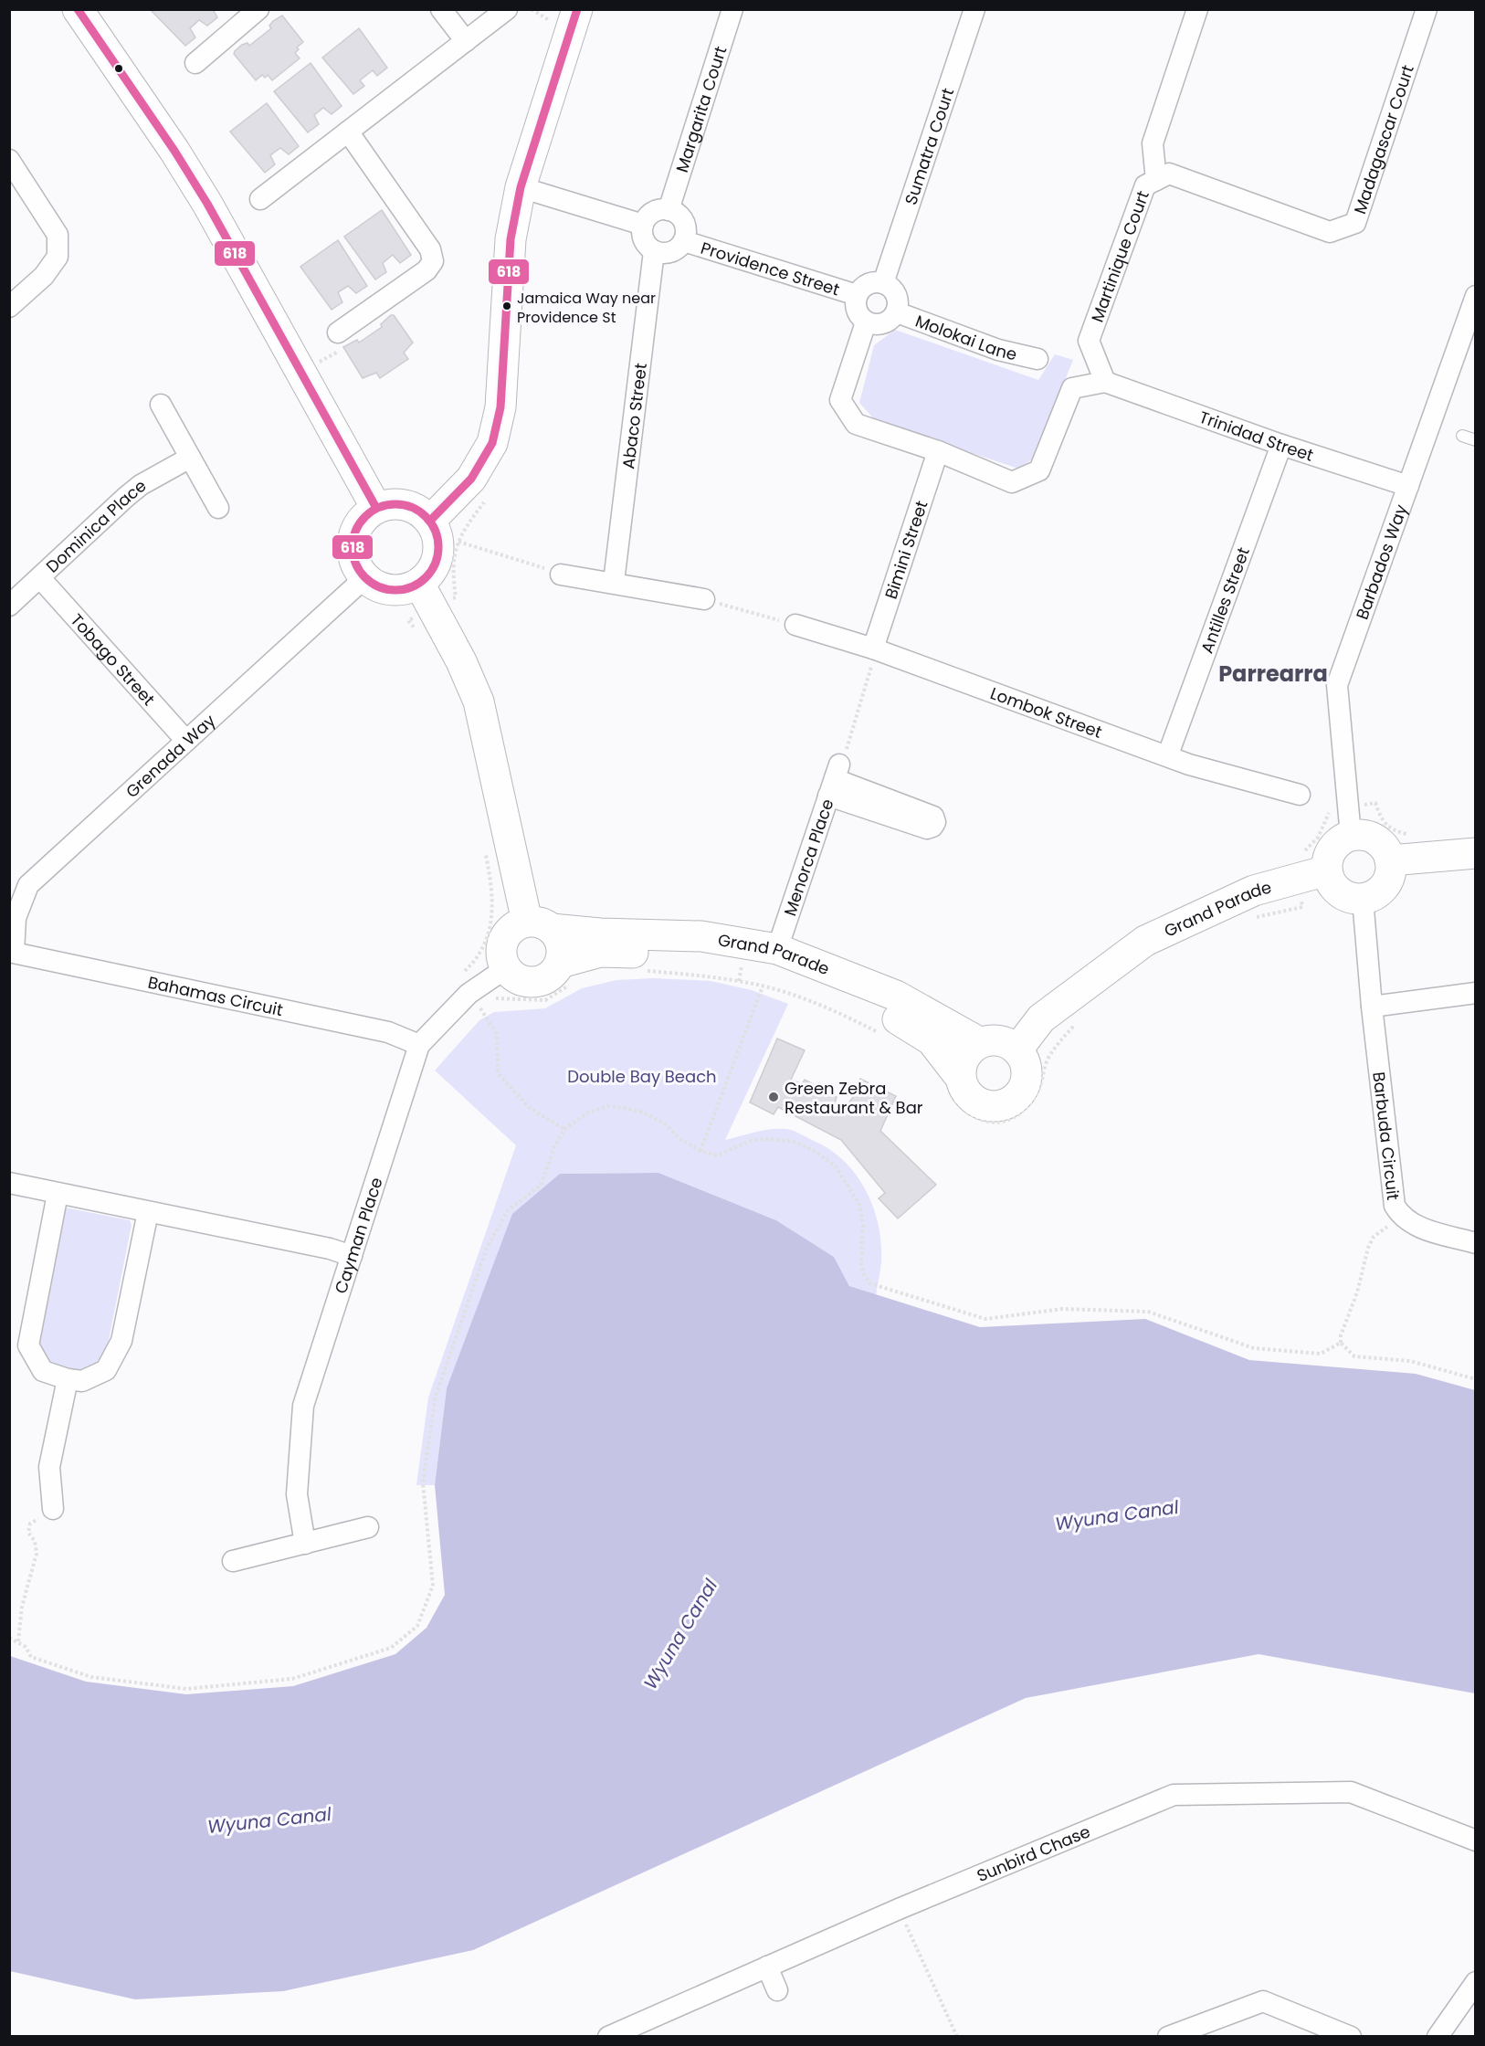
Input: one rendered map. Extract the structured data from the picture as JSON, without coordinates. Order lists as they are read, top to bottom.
{
  "streets": {
    "street": [
      "Margarita Court",
      "Madagascar Court",
      "Sumatra Court",
      "Martinique Court",
      "Providence Street",
      "Molokai Lane",
      "Abaco Street",
      "Trinidad Street",
      "Dominica Place",
      "Bimini Street",
      "Barbados Way",
      "Antilles Street",
      "Tobago Street",
      "Lombok Street",
      "Grenada Way",
      "Menorca Place",
      "Grand Parade",
      "Bahamas Circuit",
      "Barbuda Circuit",
      "Cayman Place",
      "Sunbird Chase"
    ]
  },
  "crossings": [
    ["Margarita Court", "Providence Street"],
    ["Margarita Court", "Abaco Street"],
    ["Madagascar Court", "Martinique Court"],
    ["Sumatra Court", "Providence Street"],
    ["Sumatra Court", "Molokai Lane"],
    ["Martinique Court", "Trinidad Street"],
    ["Providence Street", "Molokai Lane"],
    ["Providence Street", "Abaco Street"],
    ["Trinidad Street", "Barbados Way"],
    ["Trinidad Street", "Antilles Street"],
    ["Dominica Place", "Tobago Street"],
    ["Bimini Street", "Lombok Street"],
    ["Barbados Way", "Grand Parade"],
    ["Barbados Way", "Barbuda Circuit"],
    ["Antilles Street", "Lombok Street"],
    ["Tobago Street", "Grenada Way"],
    ["Grenada Way", "Bahamas Circuit"],
    ["Menorca Place", "Grand Parade"],
    ["Grand Parade", "Barbuda Circuit"],
    ["Grand Parade", "Cayman Place"],
    ["Bahamas Circuit", "Cayman Place"]
  ],
  "districts": ["Parrearra"],
  "water": ["Wyuna Canal"],
  "parks": ["Double Bay Beach"],
  "places": ["Jamaica Way near Providence St", "Green Zebra Restaurant & Bar"],
  "lines": ["transit line 618"]
}
